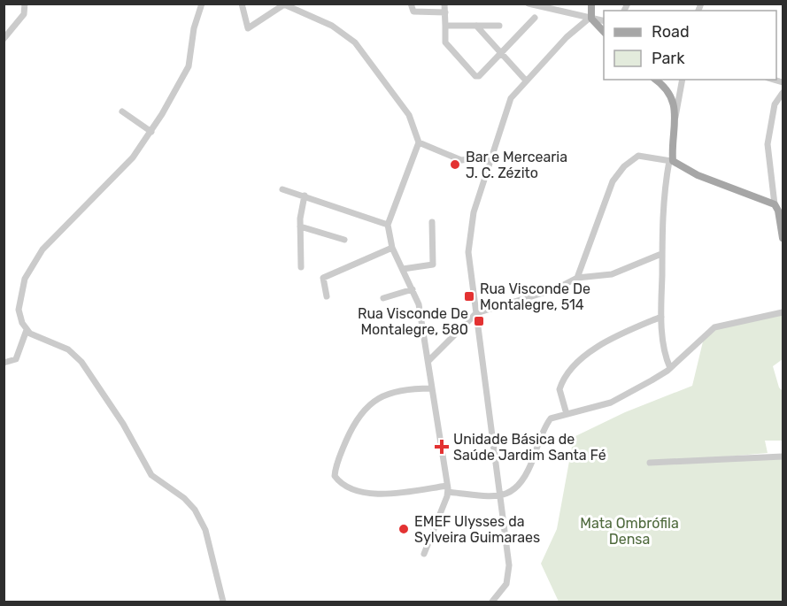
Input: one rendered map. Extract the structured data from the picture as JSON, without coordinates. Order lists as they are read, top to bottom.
{
  "parks": ["Mata Ombrófila Densa"],
  "places": {
    "other": ["Bar e Mercearia J. C. Zézito", "EMEF Ulysses da Sylveira Guimaraes"],
    "transit": ["Rua Visconde De Montalegre, 514", "Rua Visconde De Montalegre, 580"],
    "health": ["Unidade Básica de Saúde Jardim Santa Fé"]
  },
  "legend": ["Road", "Park"]
}
